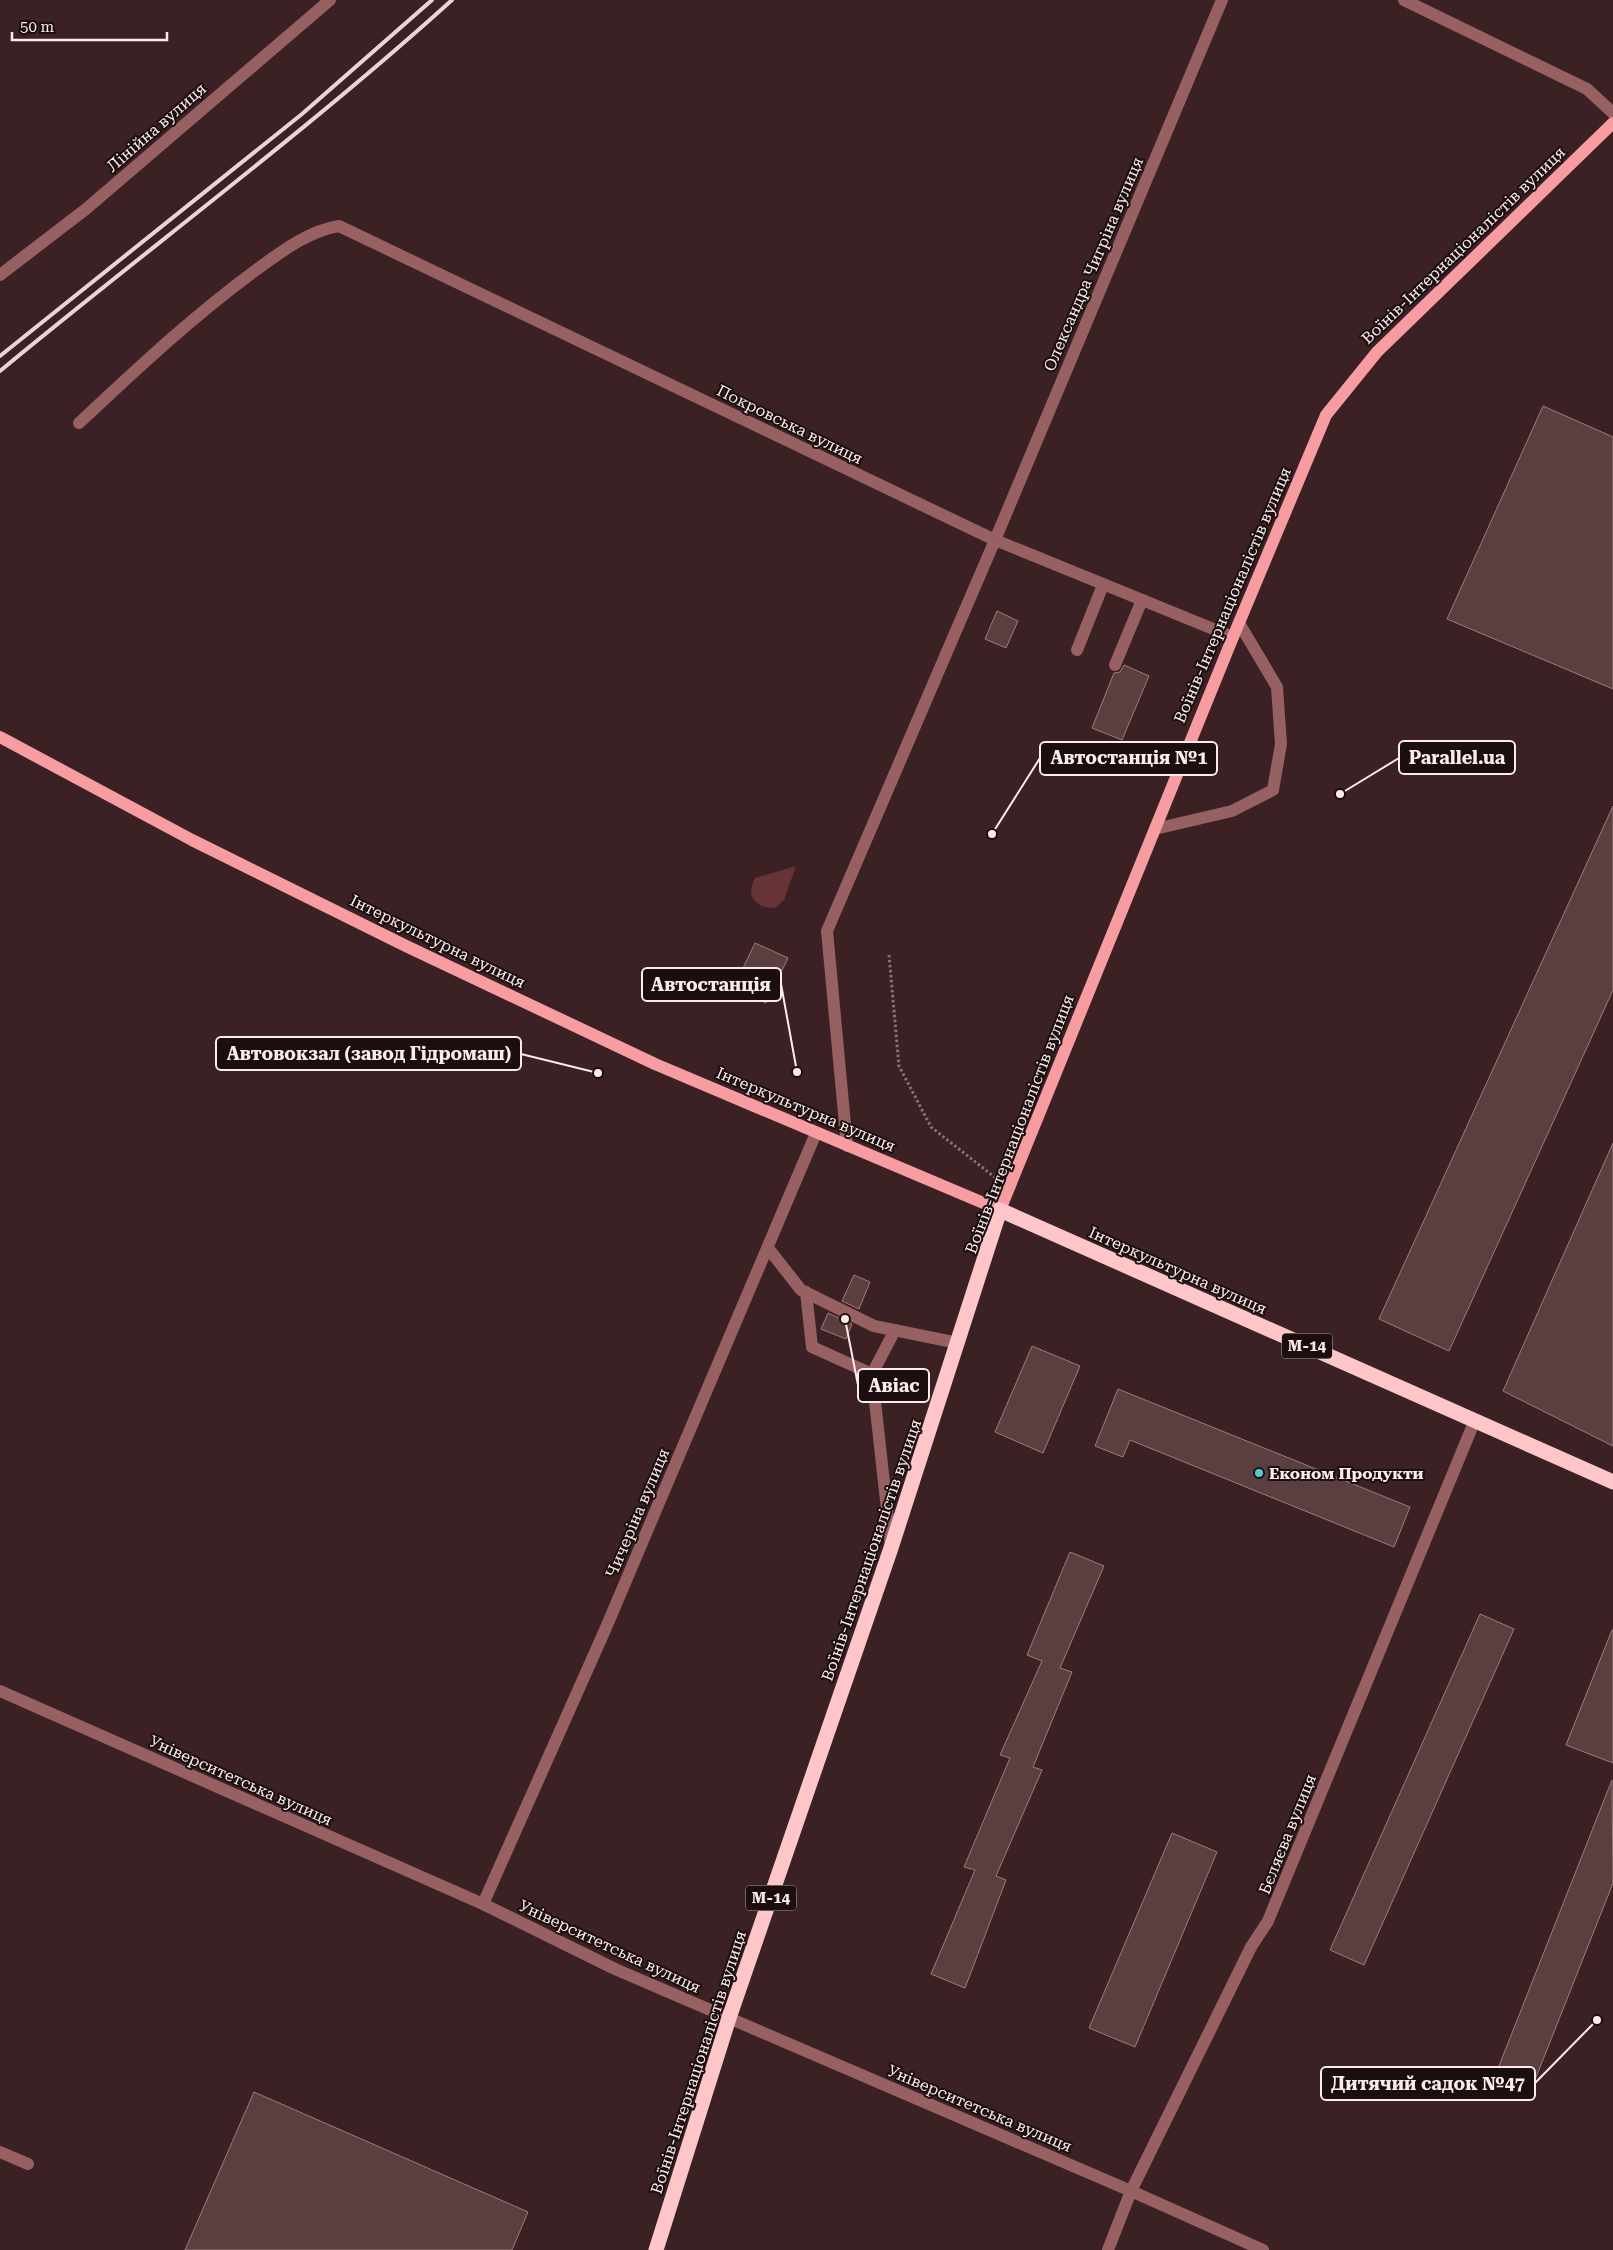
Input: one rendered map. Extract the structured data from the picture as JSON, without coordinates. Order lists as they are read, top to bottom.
{
  "streets": {
    "highway": ["Воїнів-Інтернаціоналістів вулиця", "Інтеркультурна вулиця", "М-14"],
    "street": [
      "Лінійна вулиця",
      "Олександра Чигріна вулиця",
      "Покровська вулиця",
      "Чичеріна вулиця",
      "Університетська вулиця",
      "Бєляєва вулиця"
    ]
  },
  "crossings": [
    ["Воїнів-Інтернаціоналістів вулиця", "Покровська вулиця"],
    ["Воїнів-Інтернаціоналістів вулиця", "Інтеркультурна вулиця"],
    ["Воїнів-Інтернаціоналістів вулиця", "Університетська вулиця"],
    ["Олександра Чигріна вулиця", "Покровська вулиця"],
    ["Олександра Чигріна вулиця", "Інтеркультурна вулиця"],
    ["Інтеркультурна вулиця", "Чичеріна вулиця"],
    ["Інтеркультурна вулиця", "Бєляєва вулиця"],
    ["Чичеріна вулиця", "Університетська вулиця"],
    ["Університетська вулиця", "Бєляєва вулиця"]
  ],
  "places": [
    "Parallel.ua",
    "Автостанція №1",
    "Автостанція",
    "Автовокзал (завод Гідромаш)",
    "Авіас",
    "Економ Продукти",
    "Дитячий садок №47"
  ],
  "scale_bar": "50 m"
}
